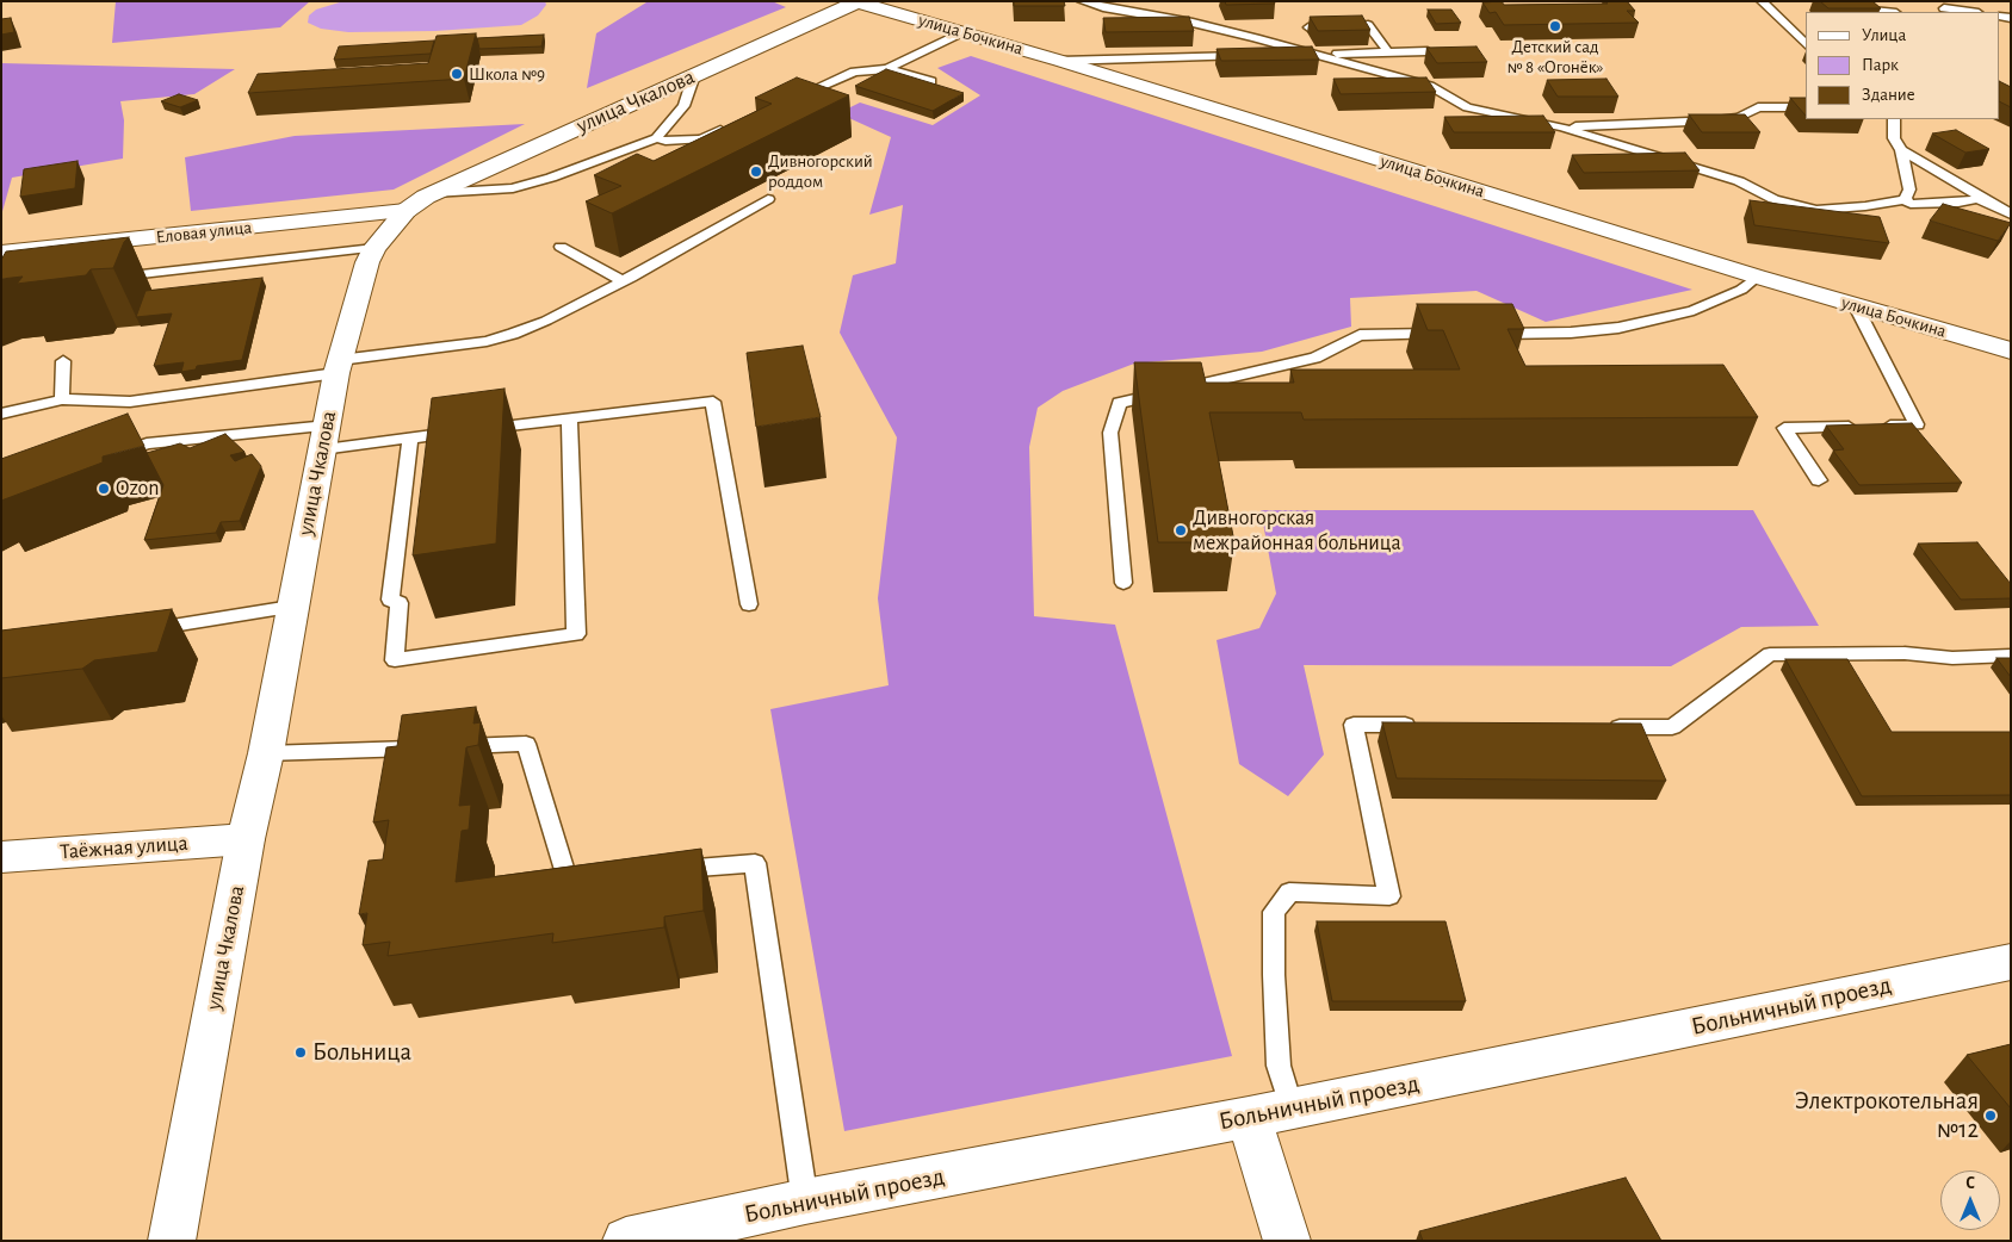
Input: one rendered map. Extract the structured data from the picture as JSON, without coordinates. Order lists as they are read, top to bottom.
{
  "streets": {
    "main road": [
      "улица Бочкина",
      "улица Чкалова",
      "Еловая улица",
      "Таёжная улица",
      "Больничный проезд"
    ]
  },
  "crossings": [
    ["улица Бочкина", "улица Чкалова"],
    ["улица Чкалова", "Еловая улица"],
    ["улица Чкалова", "Таёжная улица"]
  ],
  "places": [
    "Детский сад № 8 «Огонёк»",
    "Школа №9",
    "Дивногорский роддом",
    "Ozon",
    "Дивногорская межрайонная больница",
    "Больница",
    "Электрокотельная №12"
  ],
  "legend": ["Улица", "Парк", "Здание"],
  "north": "top"
}
